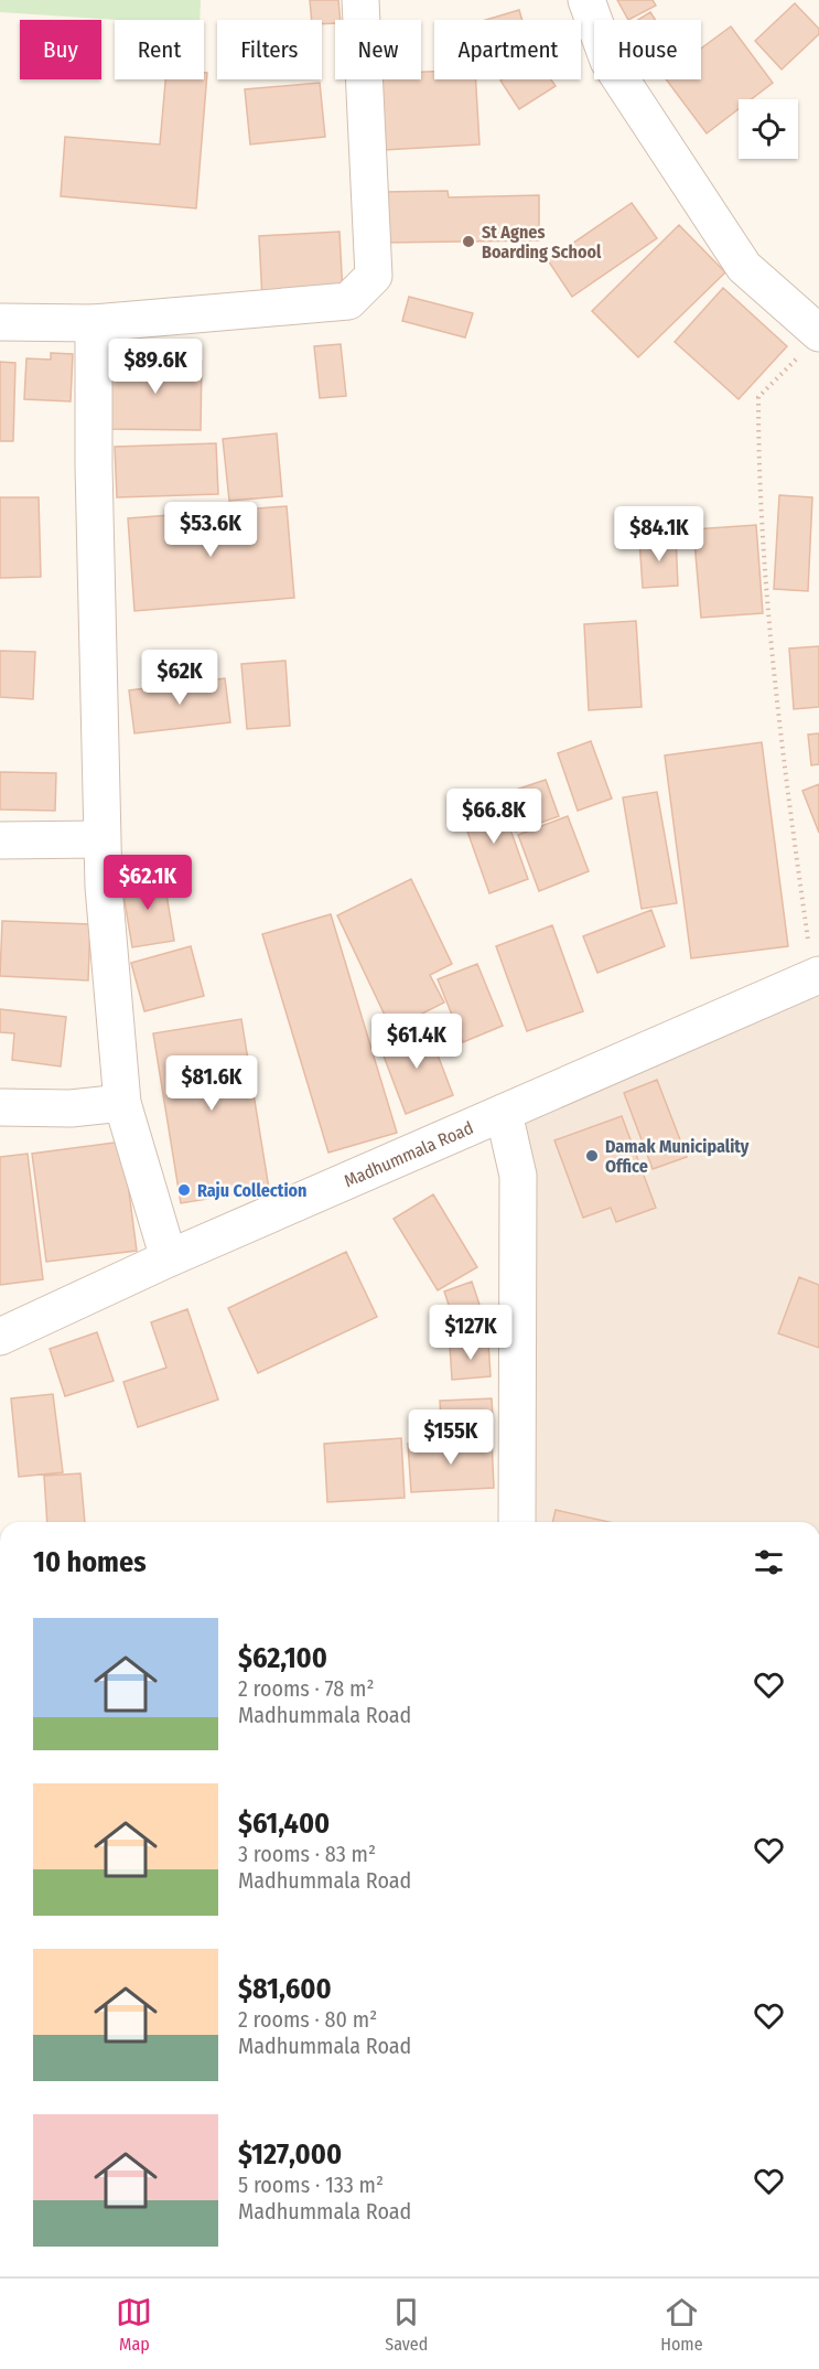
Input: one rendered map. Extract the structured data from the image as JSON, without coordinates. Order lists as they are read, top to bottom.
{
  "streets": {
    "street": ["Madhummala Road"]
  },
  "places": ["St Agnes Boarding School", "Damak Municipality Office", "Raju Collection"],
  "page": {
    "chip": [
      "Buy",
      "Rent",
      "Filters",
      "New",
      "Apartment",
      "House"
    ],
    "price": [
      "$89.6K",
      "$53.6K",
      "$84.1K",
      "$62K",
      "$66.8K",
      "$62.1K",
      "$61.4K",
      "$81.6K",
      "$127K",
      "$155K"
    ],
    "heading": "10 homes",
    "list": [
      {
        "name": "$62,100",
        "note": "2 rooms · 78 m² · Madhummala Road"
      },
      {
        "name": "$61,400",
        "note": "3 rooms · 83 m² · Madhummala Road"
      },
      {
        "name": "$81,600",
        "note": "2 rooms · 80 m² · Madhummala Road"
      },
      {
        "name": "$127,000",
        "note": "5 rooms · 133 m² · Madhummala Road"
      }
    ],
    "tabs": ["Map", "Saved", "Home"]
  }
}
